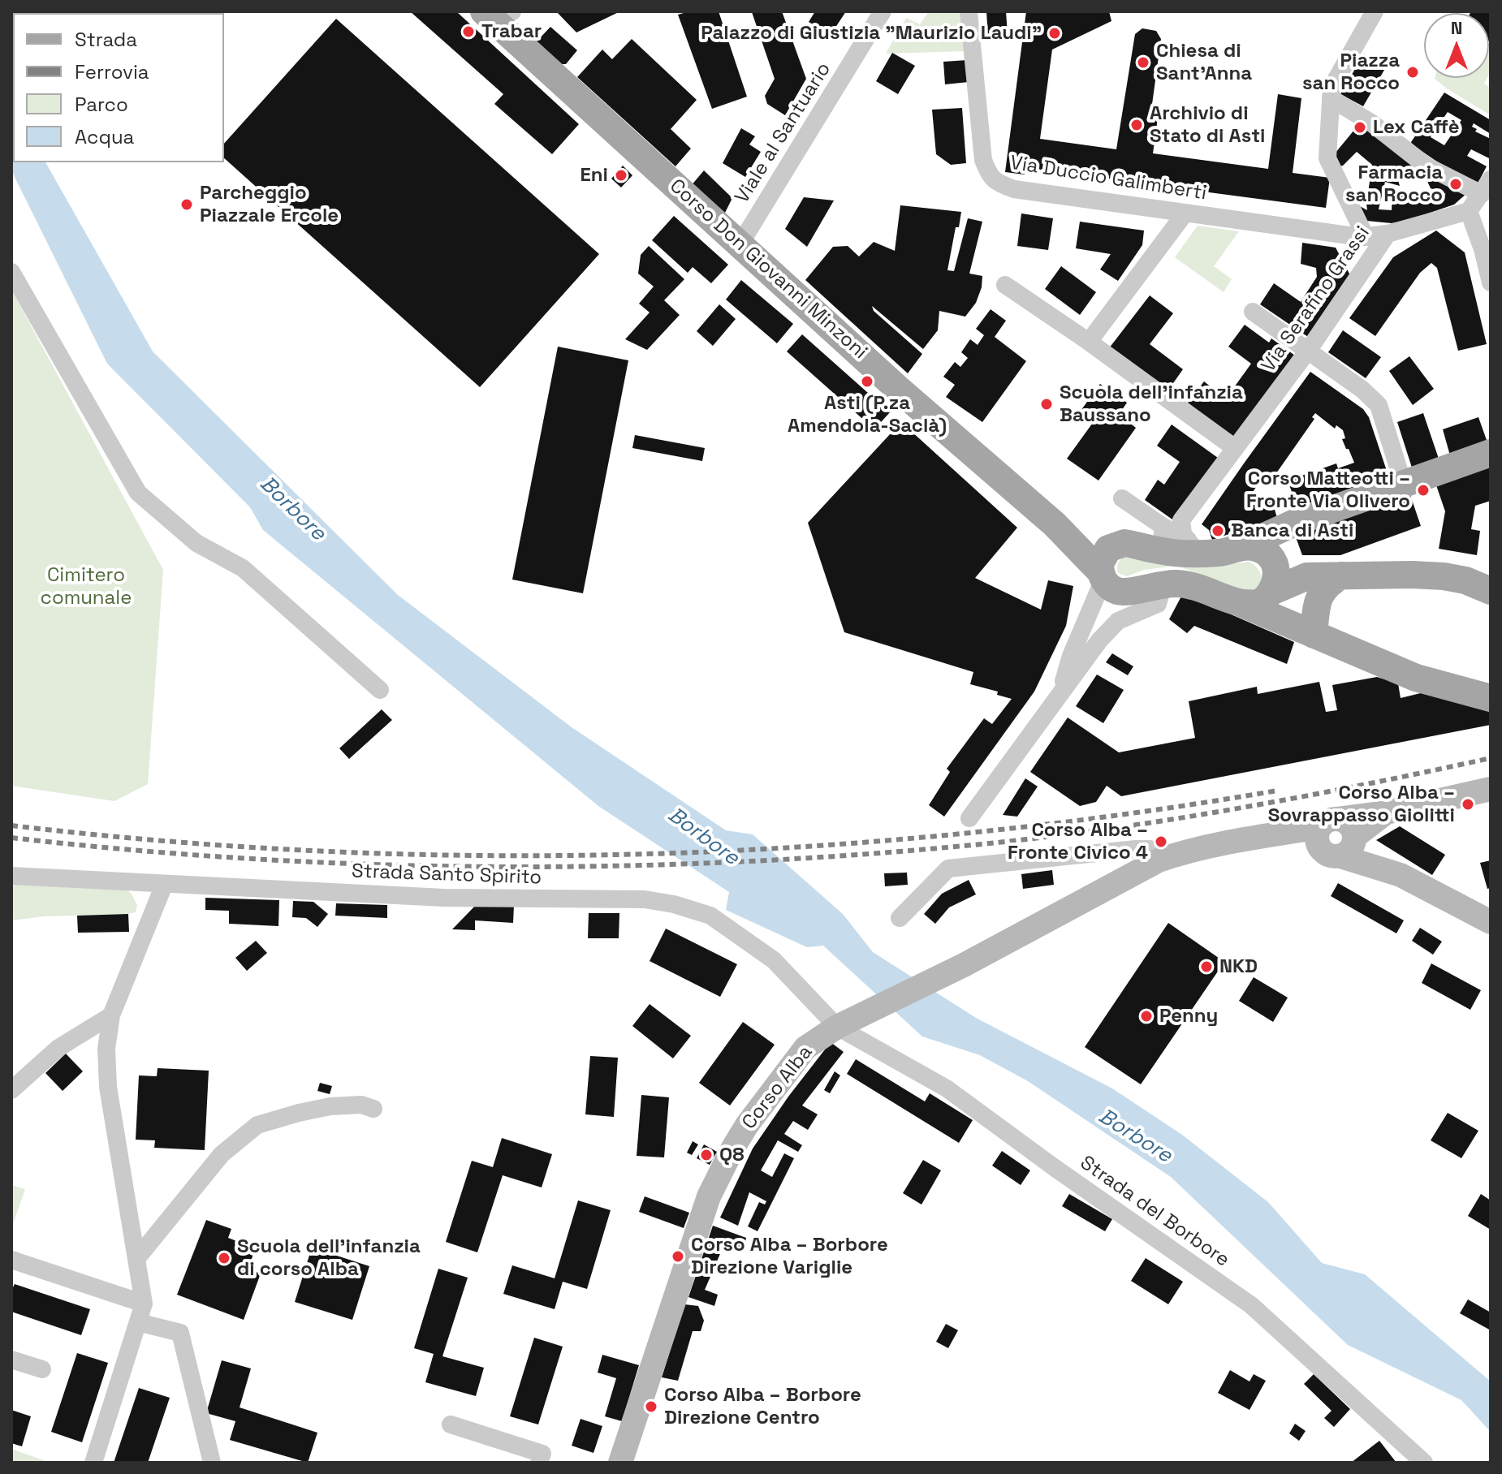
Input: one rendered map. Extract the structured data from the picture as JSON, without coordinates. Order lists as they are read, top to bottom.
{
  "streets": {
    "main road": ["Corso Don Giovanni Minzoni"],
    "street": [
      "Viale al Santuario",
      "Via Duccio Galimberti",
      "Via Serafino Grassi",
      "Strada Santo Spirito",
      "Corso Alba",
      "Strada del Borbore"
    ]
  },
  "crossings": [
    ["Viale al Santuario", "Corso Don Giovanni Minzoni"],
    ["Via Duccio Galimberti", "Via Serafino Grassi"],
    ["Corso Don Giovanni Minzoni", "Via Serafino Grassi"],
    ["Strada Santo Spirito", "Corso Alba"],
    ["Strada Santo Spirito", "Strada del Borbore"],
    ["Corso Alba", "Strada del Borbore"]
  ],
  "water": ["Borbore"],
  "parks": ["Cimitero comunale"],
  "places": [
    "Trabar",
    "Palazzo di Giustizia \"Maurizio Laudi\"",
    "Chiesa di Sant'Anna",
    "Piazza san Rocco",
    "Archivio di Stato di Asti",
    "Lex Caffè",
    "Eni",
    "Farmacia san Rocco",
    "Parcheggio Piazzale Ercole",
    "Asti (P.za Amendola-Saclà)",
    "Scuola dell'infanzia Baussano",
    "Corso Matteotti – Fronte Via Olivero",
    "Banca di Asti",
    "Corso Alba – Sovrappasso Giolitti",
    "Corso Alba – Fronte Civico 4",
    "NKD",
    "Penny",
    "Q8",
    "Corso Alba – Borbore Direzione Variglie",
    "Scuola dell'infanzia di corso Alba",
    "Corso Alba – Borbore Direzione Centro"
  ],
  "legend": [
    "Strada",
    "Ferrovia",
    "Parco",
    "Acqua"
  ],
  "north": "top"
}
